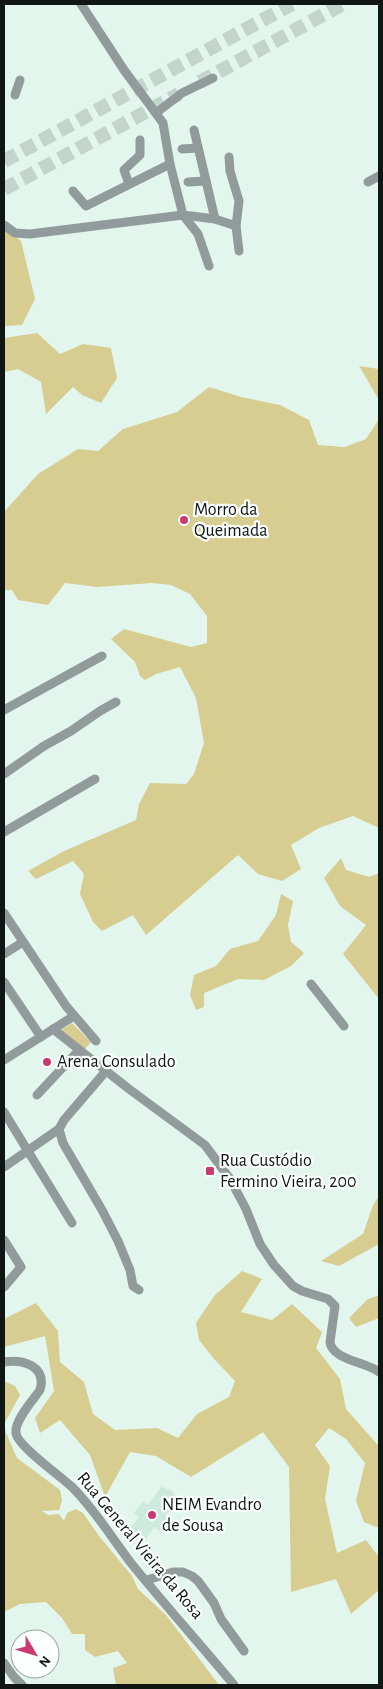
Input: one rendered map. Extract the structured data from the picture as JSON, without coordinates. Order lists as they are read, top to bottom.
{
  "streets": {
    "street": ["Rua General Vieira da Rosa"]
  },
  "places": {
    "other": ["Morro da Queimada", "Arena Consulado", "NEIM Evandro de Sousa"],
    "transit": ["Rua Custódio Fermino Vieira, 200"]
  },
  "north": "bottom right"
}
